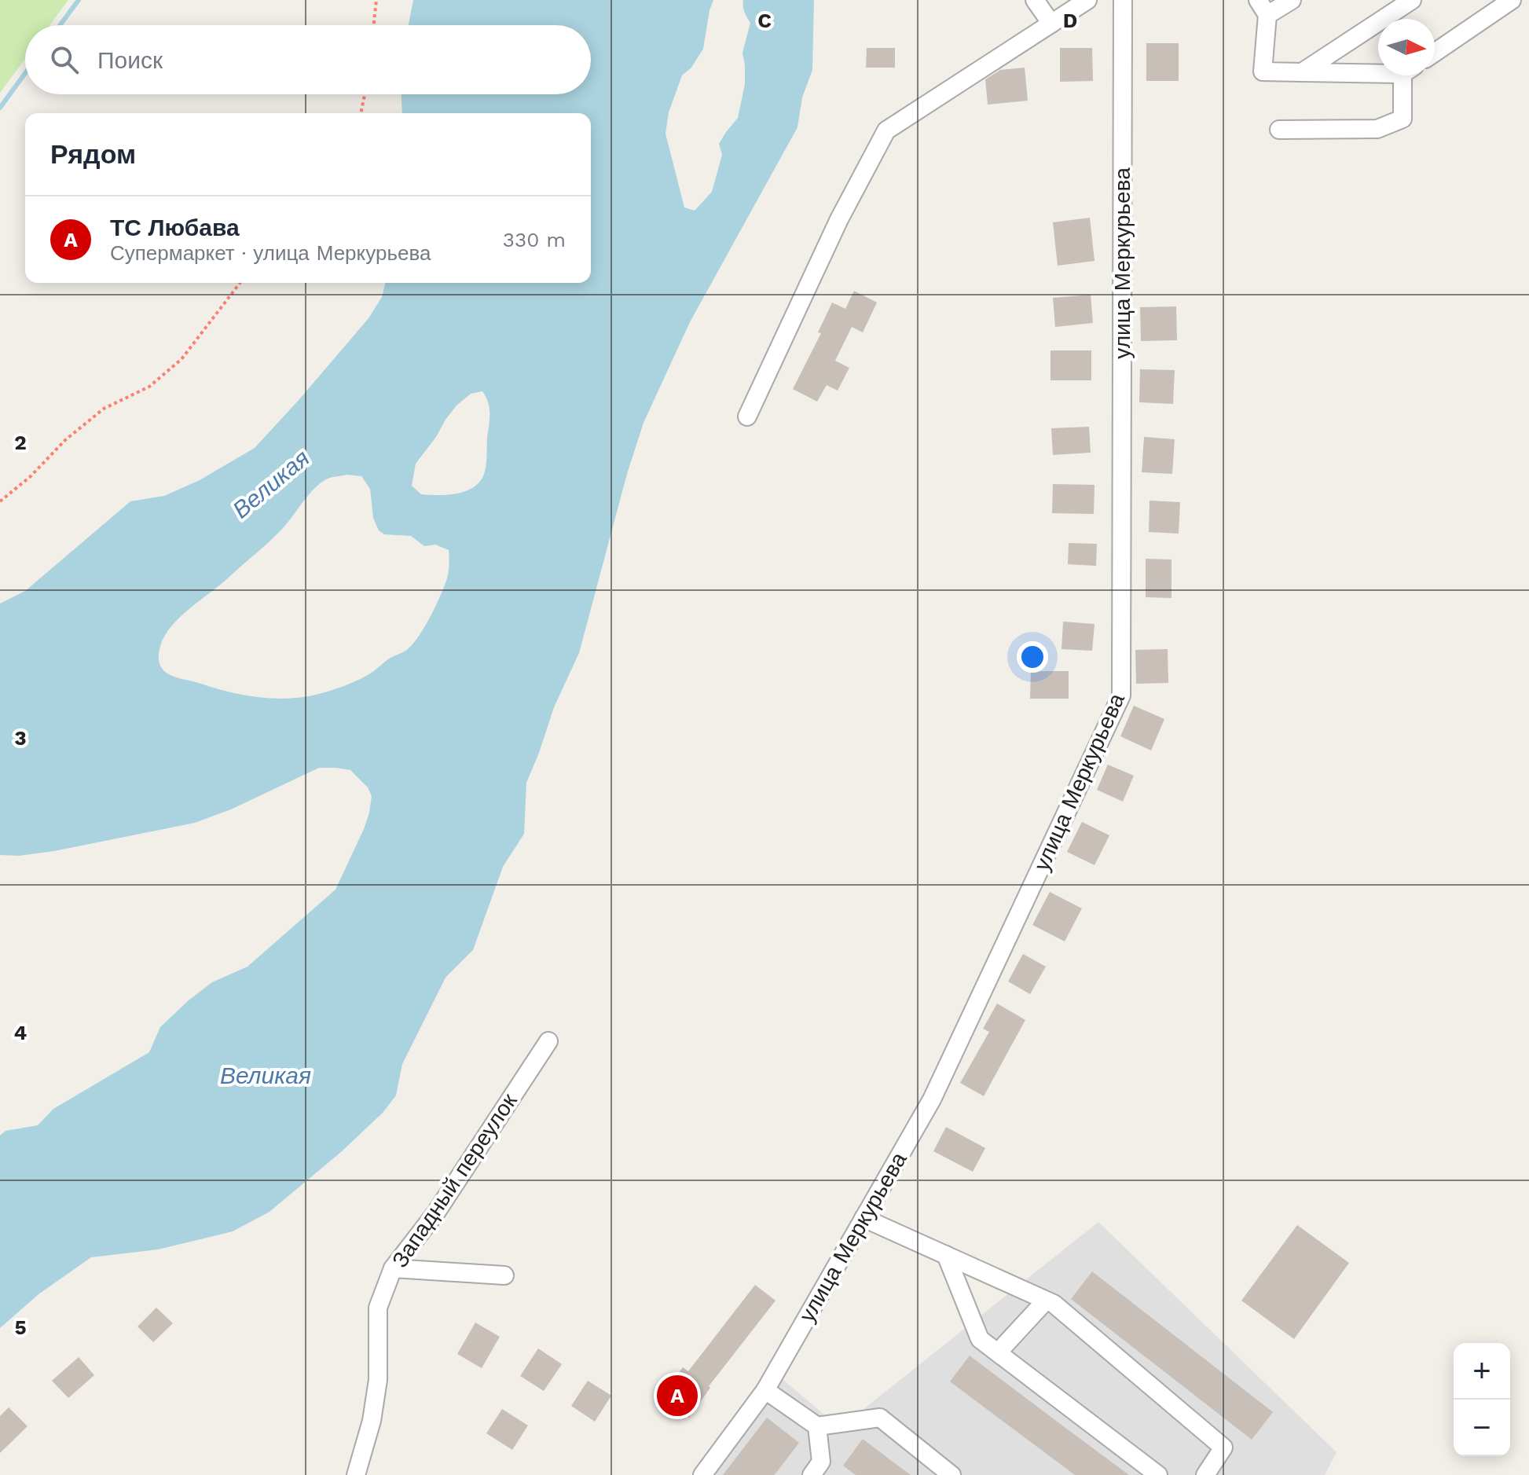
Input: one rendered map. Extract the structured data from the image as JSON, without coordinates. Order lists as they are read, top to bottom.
{
  "streets": {
    "street": ["улица Меркурьева", "Западный переулок"]
  },
  "water": ["Великая"],
  "north": "right",
  "page": {
    "search": "Поиск",
    "heading": "Рядом",
    "list": [
      {
        "mark": "A",
        "name": "ТС Любава",
        "note": "Супермаркет · улица Меркурьева",
        "value": "330 m"
      }
    ],
    "map_buttons": ["+", "−"],
    "pins": "A"
  },
  "grid": {
    "columns": ["C", "D"],
    "rows": [
      "2",
      "3",
      "4",
      "5"
    ]
  }
}
